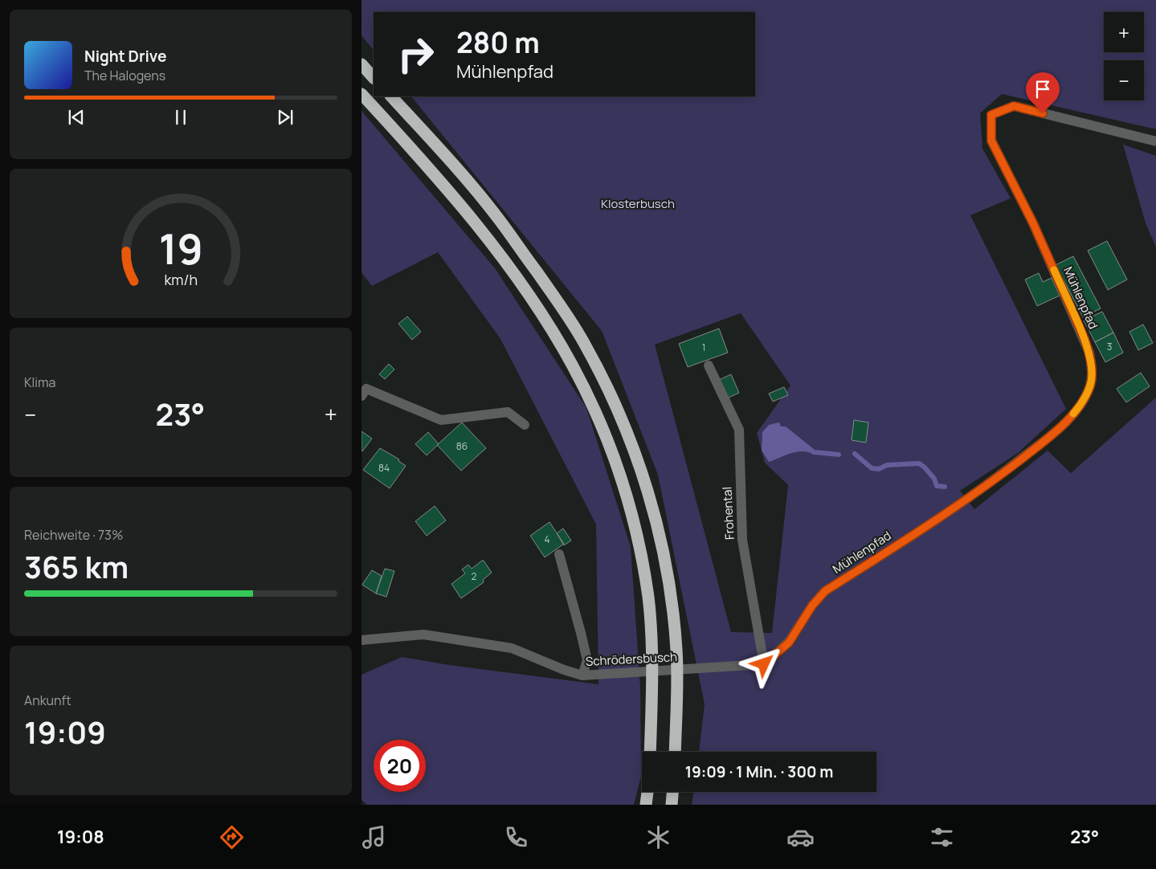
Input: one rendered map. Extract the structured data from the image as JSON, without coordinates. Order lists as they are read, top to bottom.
{
  "streets": {
    "street": ["Mühlenpfad", "Frohental", "Schrödersbusch"]
  },
  "crossings": [
    ["Mühlenpfad", "Frohental"],
    ["Mühlenpfad", "Schrödersbusch"],
    ["Frohental", "Schrödersbusch"]
  ],
  "parks": ["Klosterbusch"],
  "house_numbers": [
    "3",
    "1",
    "86",
    "84",
    "4",
    "2"
  ],
  "page": {
    "map_buttons": ["+", "−"],
    "turn": ["280 m", "Mühlenpfad"],
    "song": ["Night Drive", "The Halogens"],
    "tile": [
      "Klima",
      ["Reichweite · 73%", "365 km"],
      ["Ankunft", "19:09"]
    ],
    "heat": ["−", "23°", "+"],
    "limit": "20",
    "trip": "19:09 · 1 Min. · 300 m",
    "tabs": ["19:08", "23°"],
    "gauge": ["19", "km/h"]
  }
}
